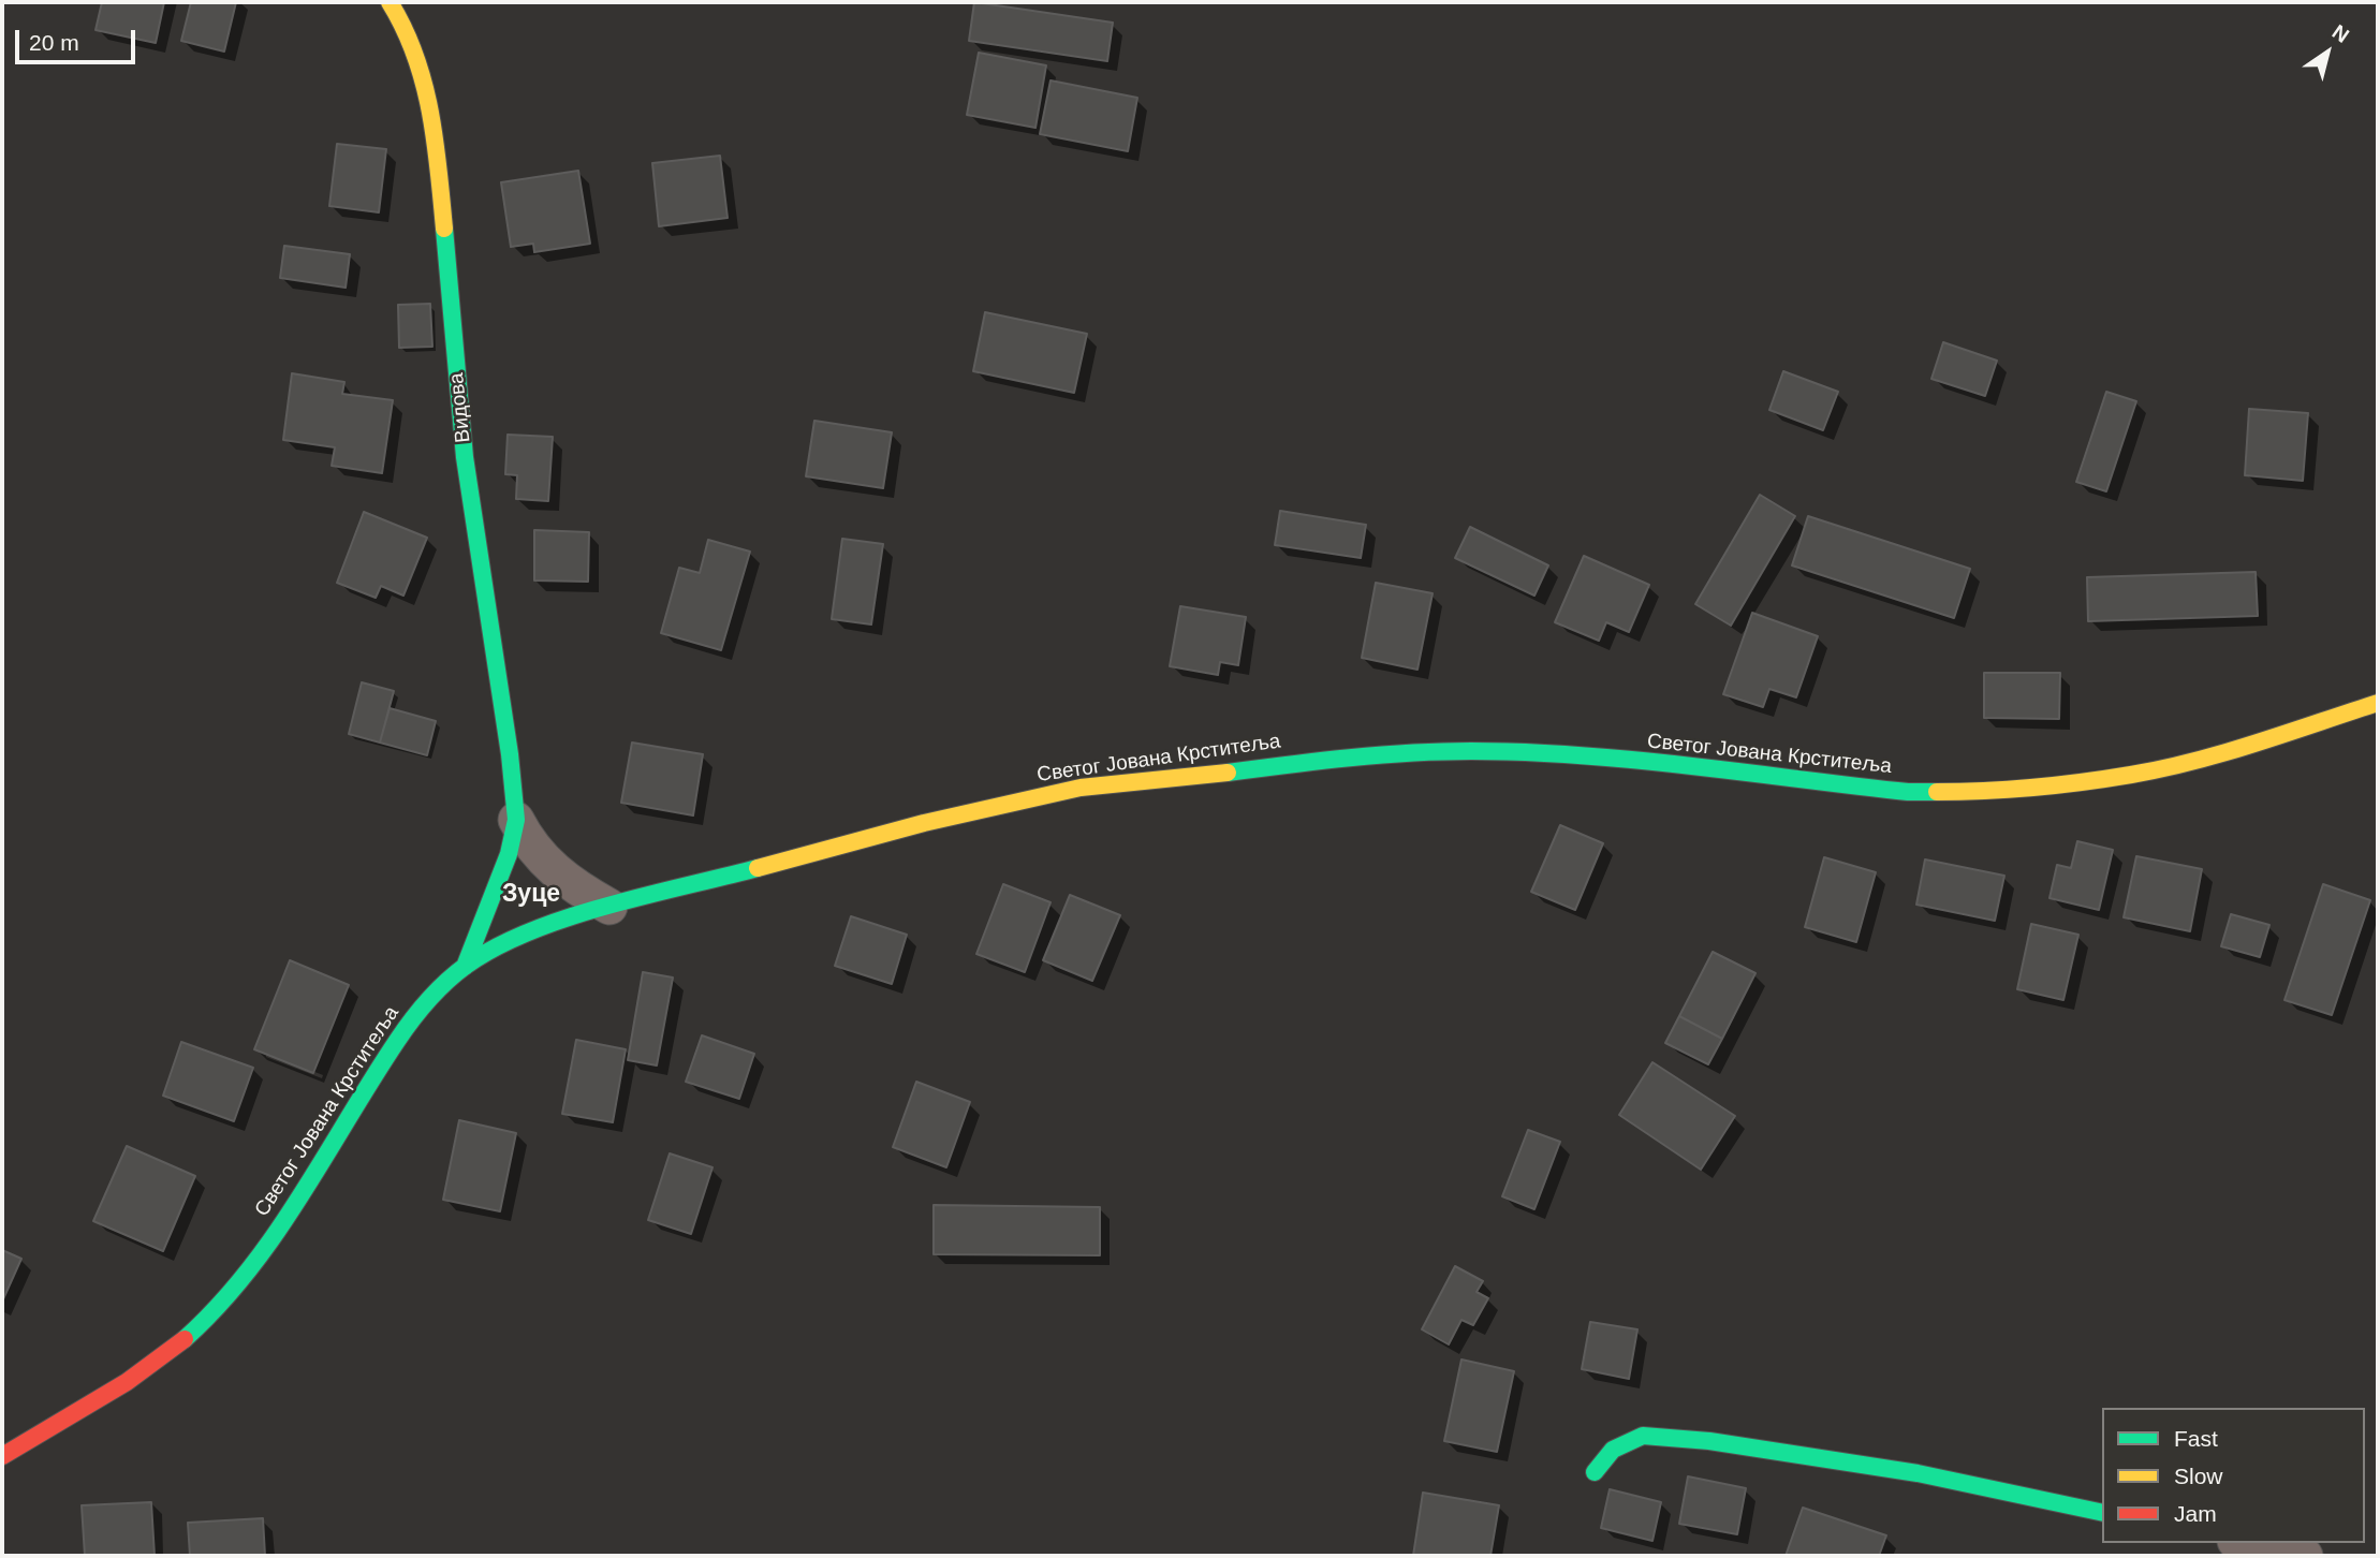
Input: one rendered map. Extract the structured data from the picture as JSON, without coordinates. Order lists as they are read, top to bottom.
{
  "streets": {
    "street": ["Видова", "Светог Јована Крститеља"]
  },
  "crossings": [
    ["Видова", "Светог Јована Крститеља"]
  ],
  "districts": ["Зуце"],
  "legend": ["Fast", "Slow", "Jam"],
  "scale_bar": "20 m",
  "north": "top right"
}
